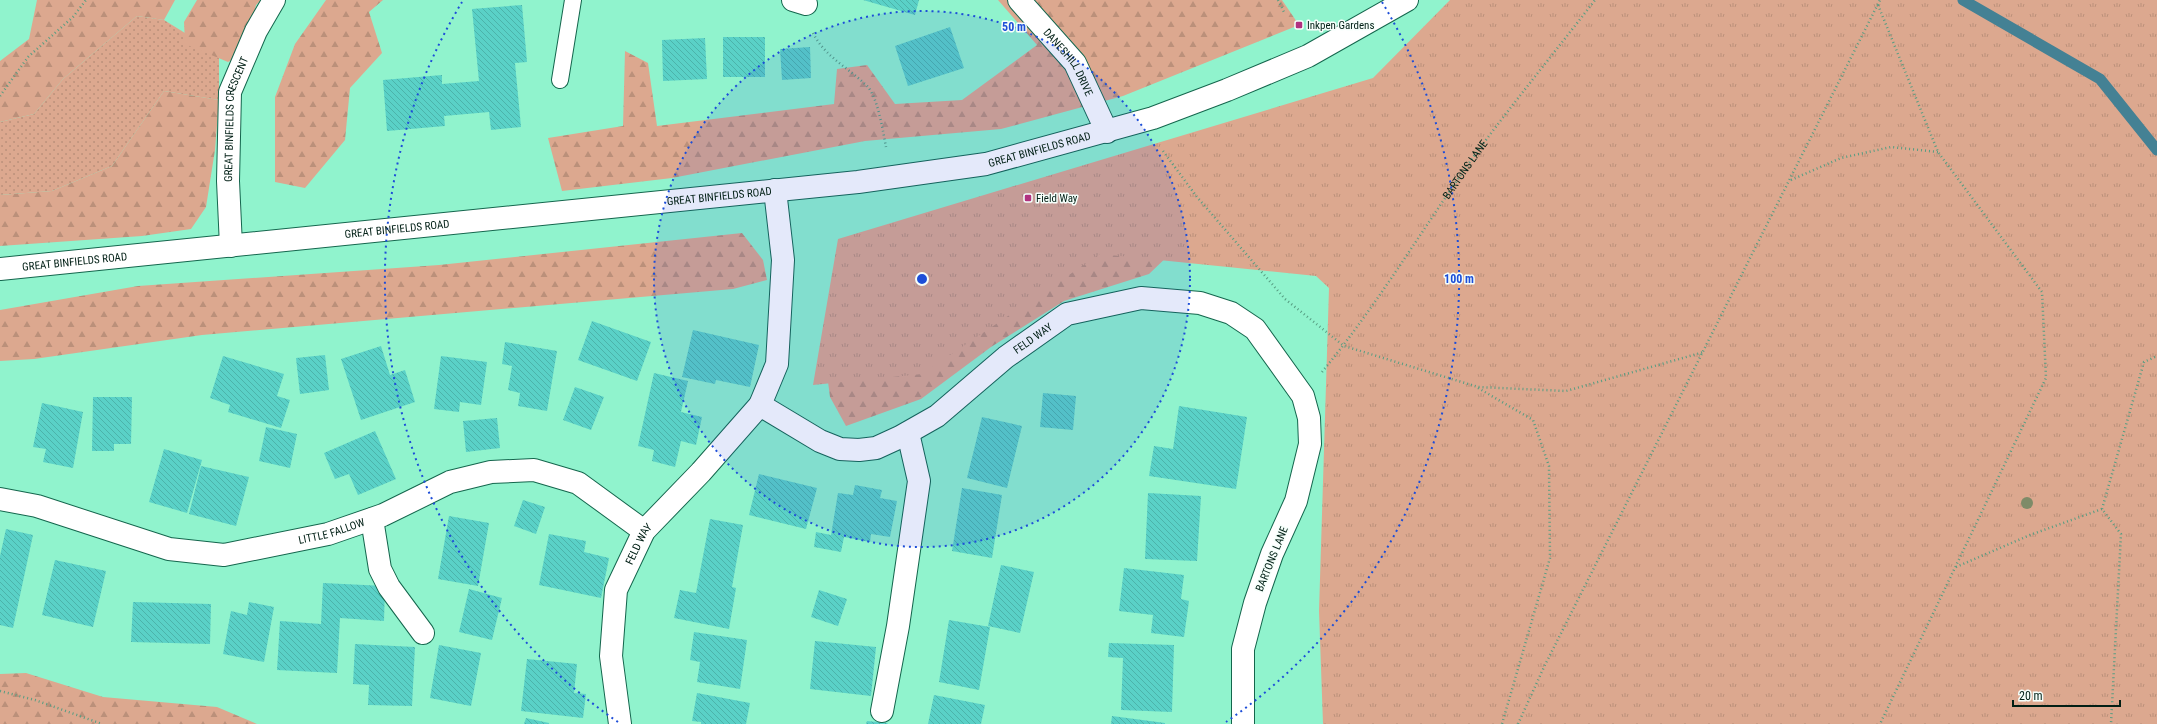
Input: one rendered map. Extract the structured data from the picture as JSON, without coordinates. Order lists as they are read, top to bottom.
{
  "streets": {
    "street": [
      "DANESHILL DRIVE",
      "GREAT BINFIELDS CRESCENT",
      "GREAT BINFIELDS ROAD",
      "BARTONS LANE",
      "FELD WAY",
      "LITTLE FALLOW"
    ]
  },
  "crossings": [
    ["DANESHILL DRIVE", "GREAT BINFIELDS ROAD"],
    ["GREAT BINFIELDS CRESCENT", "GREAT BINFIELDS ROAD"],
    ["GREAT BINFIELDS ROAD", "FELD WAY"],
    ["BARTONS LANE", "FELD WAY"],
    ["FELD WAY", "LITTLE FALLOW"]
  ],
  "places": {
    "transit": ["Inkpen Gardens", "Field Way"]
  },
  "scale_bar": "20 m",
  "rings": ["50 m", "100 m"]
}
